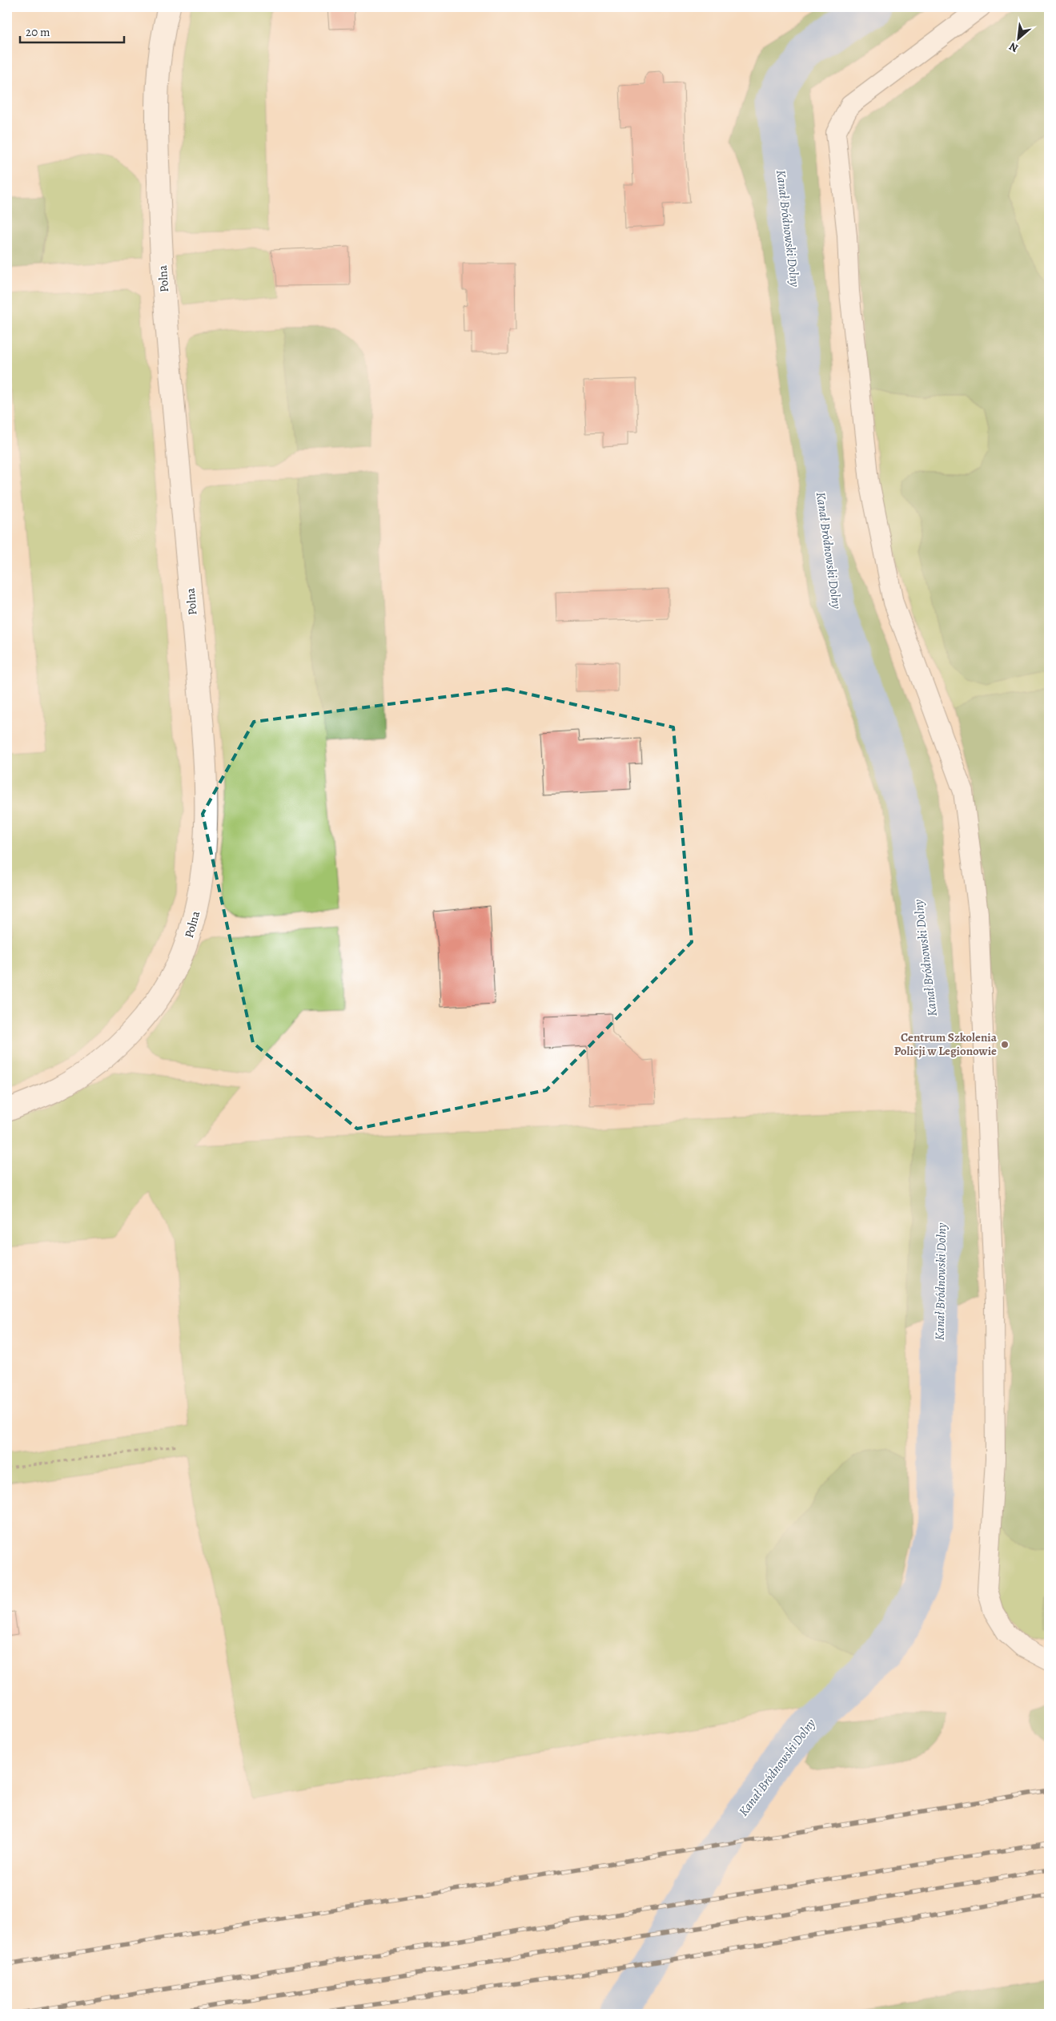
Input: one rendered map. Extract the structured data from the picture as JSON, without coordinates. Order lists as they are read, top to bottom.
{
  "streets": {
    "street": ["Polna"]
  },
  "water": ["Kanał Bródnowski Dolny"],
  "places": ["Centrum Szkolenia Policji w Legionowie"],
  "scale_bar": "20 m",
  "north": "bottom left"
}
